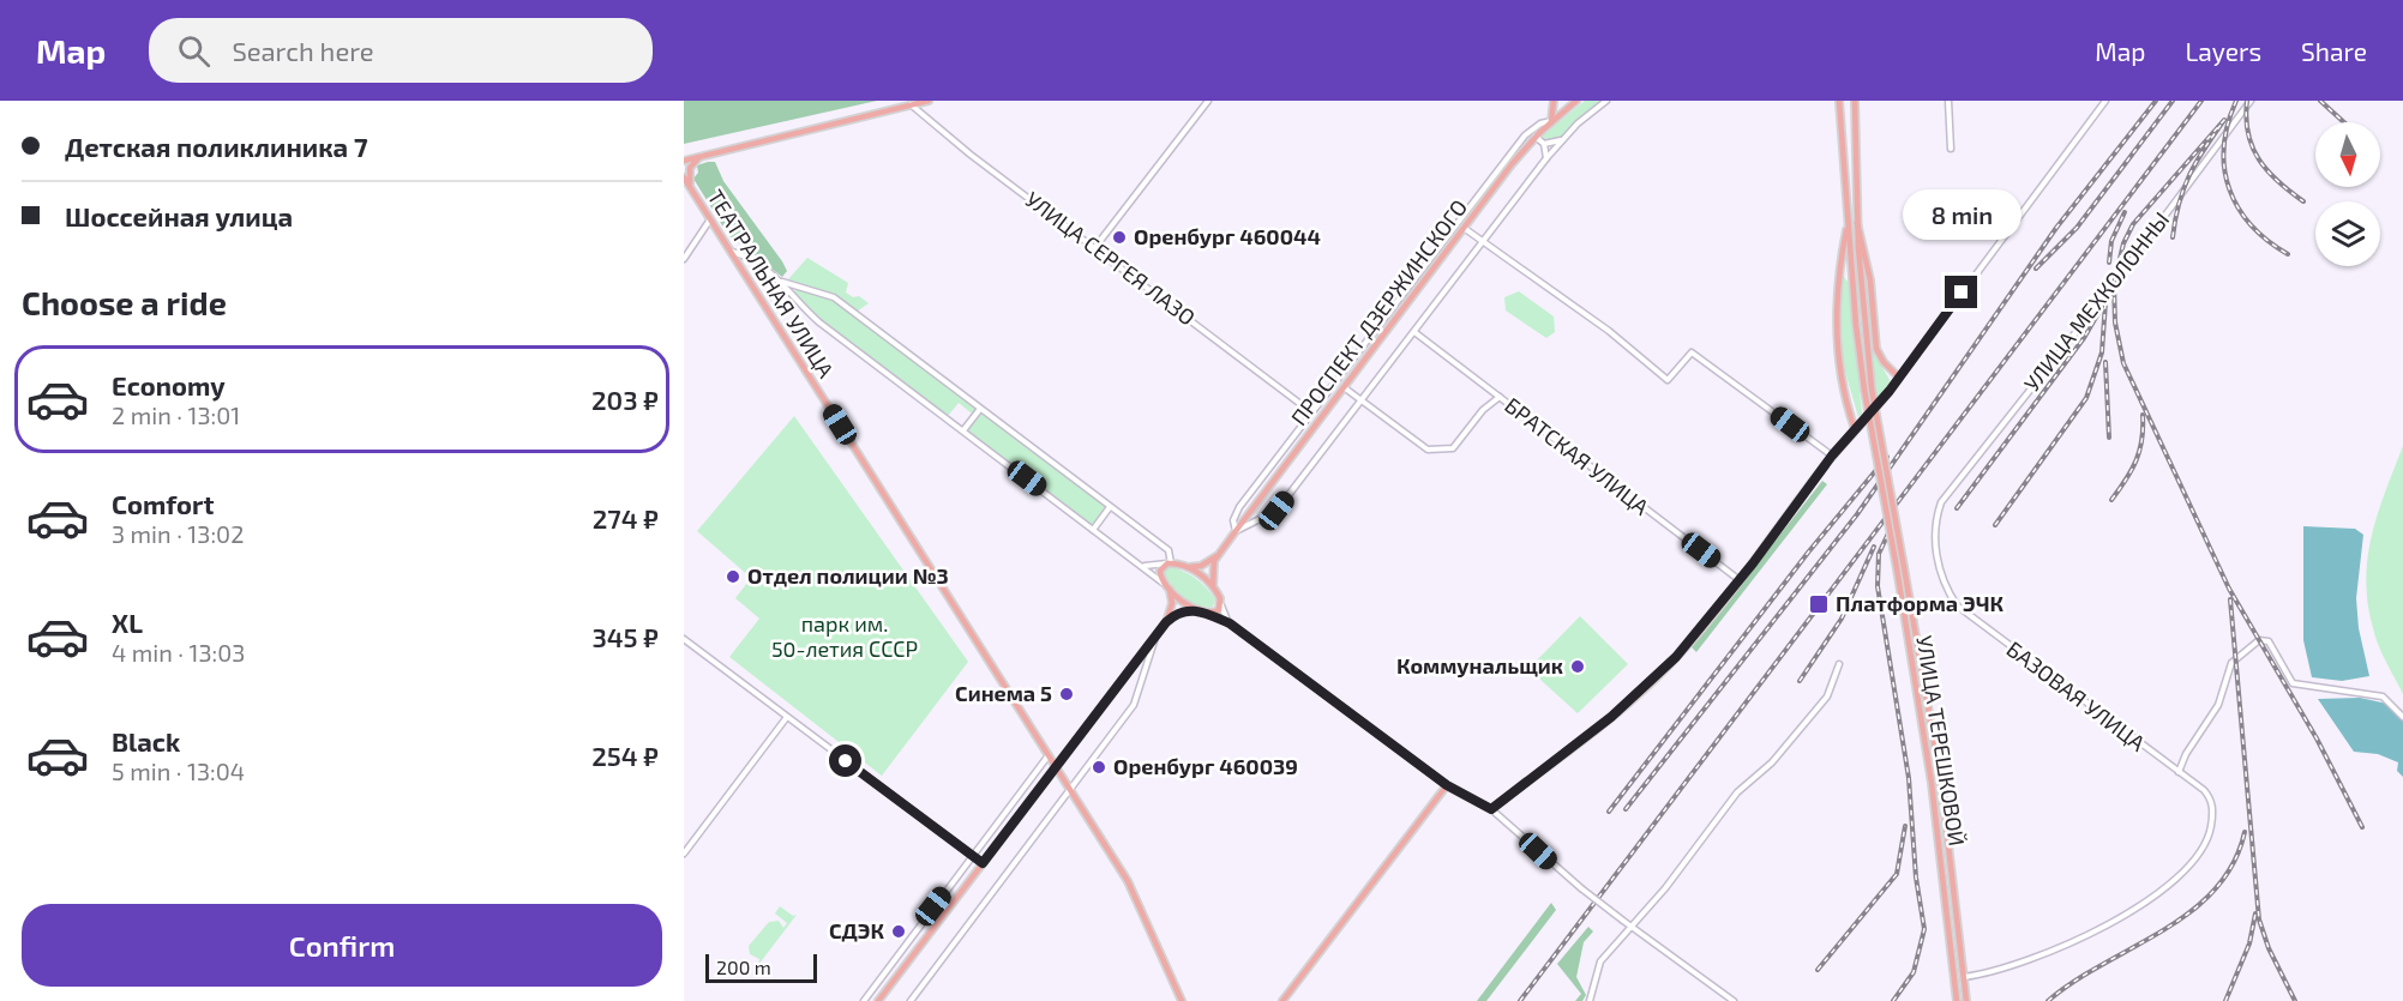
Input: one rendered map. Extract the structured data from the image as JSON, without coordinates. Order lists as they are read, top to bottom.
{
  "streets": {
    "main road": ["ТЕАТРАЛЬНАЯ УЛИЦА", "ПРОСПЕКТ ДЗЕРЖИНСКОГО", "УЛИЦА ТЕРЕШКОВОЙ"],
    "street": [
      "УЛИЦА СЕРГЕЯ ЛАЗО",
      "УЛИЦА МЕХКОЛОННЫ",
      "БРАТСКАЯ УЛИЦА",
      "БАЗОВАЯ УЛИЦА"
    ]
  },
  "crossings": [
    ["УЛИЦА МЕХКОЛОННЫ", "БАЗОВАЯ УЛИЦА"],
    ["БАЗОВАЯ УЛИЦА", "УЛИЦА ТЕРЕШКОВОЙ"]
  ],
  "parks": ["парк им. 50-летия СССР"],
  "places": {
    "other": [
      "Оренбург 460044",
      "Отдел полиции №3",
      "Коммунальщик",
      "Синема 5",
      "Оренбург 460039",
      "СДЭК"
    ],
    "transit": ["Платформа ЭЧК"]
  },
  "scale_bar": "200 m",
  "north": "bottom",
  "page": {
    "header": "Map",
    "search": "Search here",
    "nav": ["Map", "Layers", "Share"],
    "banner": ["Детская поликлиника 7", "Шоссейная улица"],
    "bubble": "8 min",
    "heading": "Choose a ride",
    "list": [
      {
        "name": "Economy",
        "note": "2 min · 13:01",
        "value": "203 ₽"
      },
      {
        "name": "Comfort",
        "note": "3 min · 13:02",
        "value": "274 ₽"
      },
      {
        "name": "XL",
        "note": "4 min · 13:03",
        "value": "345 ₽"
      },
      {
        "name": "Black",
        "note": "5 min · 13:04",
        "value": "254 ₽"
      }
    ],
    "buttons": "Confirm",
    "scale": "200 m"
  }
}
